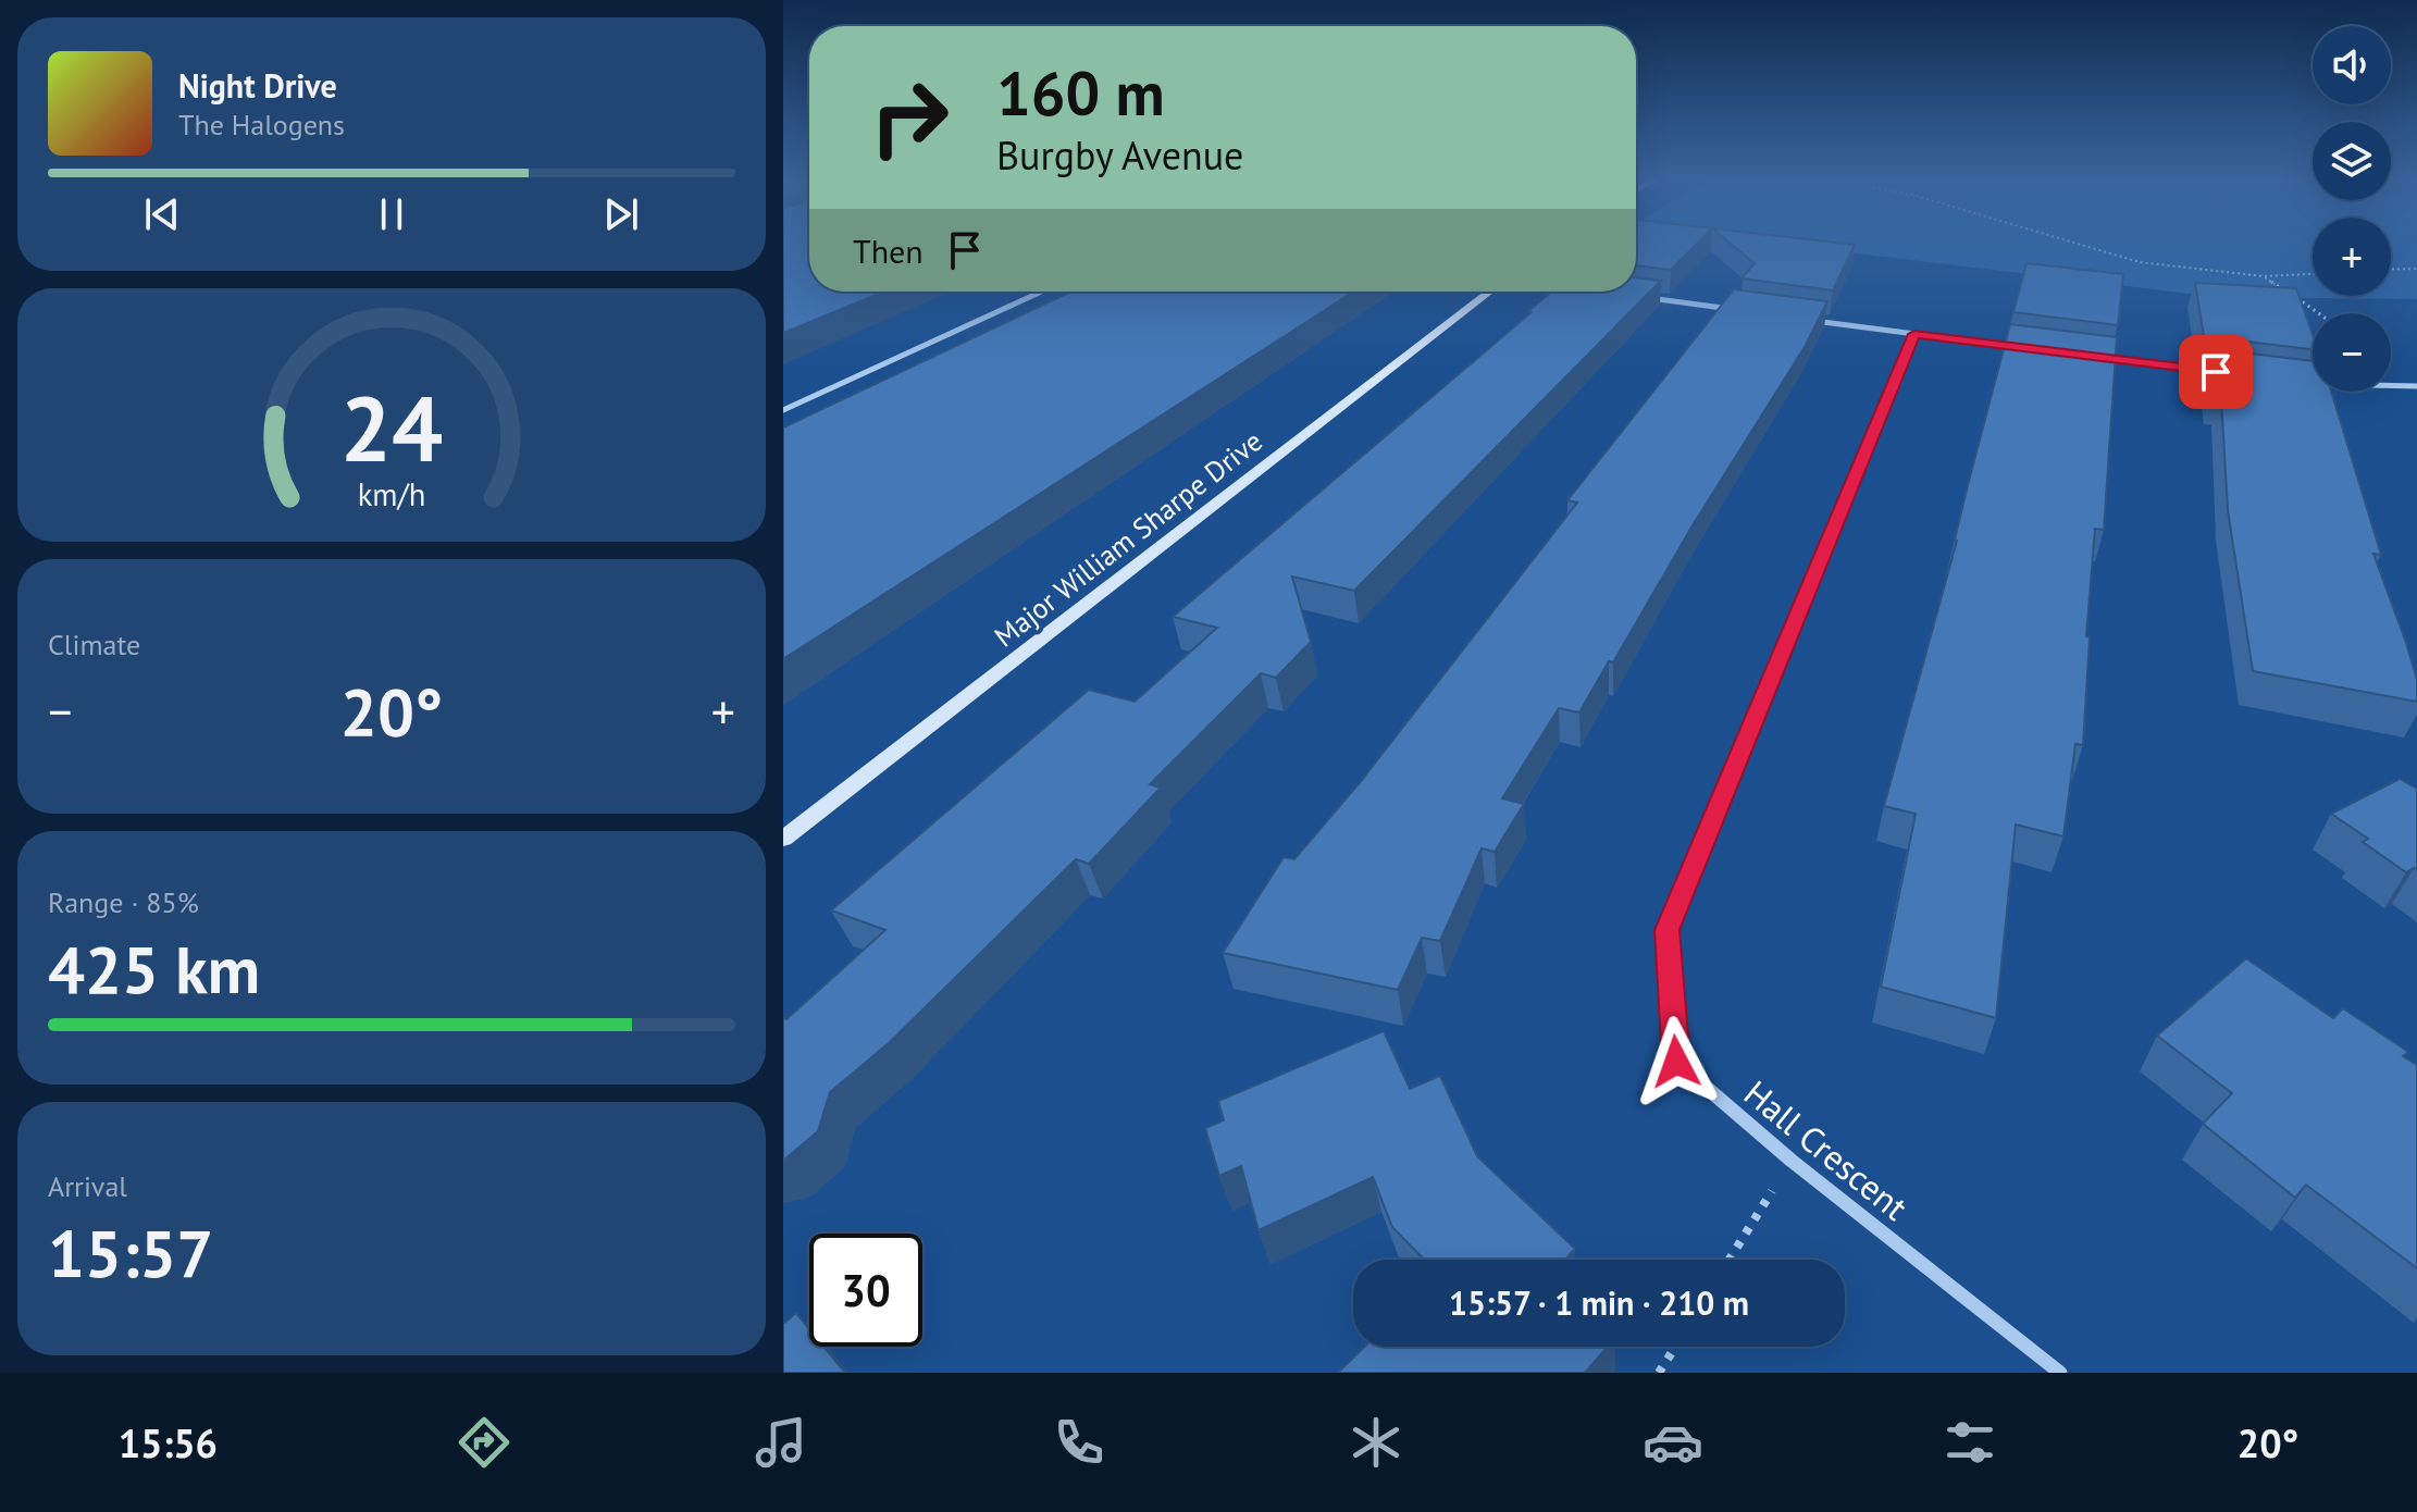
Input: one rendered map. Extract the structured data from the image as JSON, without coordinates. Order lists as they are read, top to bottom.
{
  "streets": {
    "street": ["Major William Sharpe Drive", "Hall Crescent"]
  },
  "page": {
    "map_buttons": ["+", "−"],
    "turn": ["160 m", "Burgby Avenue"],
    "song": ["Night Drive", "The Halogens"],
    "then": "Then",
    "tile": [
      "Climate",
      ["Range · 85%", "425 km"],
      ["Arrival", "15:57"]
    ],
    "heat": ["−", "20°", "+"],
    "limit": "30",
    "trip": "15:57 · 1 min · 210 m",
    "tabs": ["15:56", "20°"],
    "gauge": ["24", "km/h"]
  }
}
